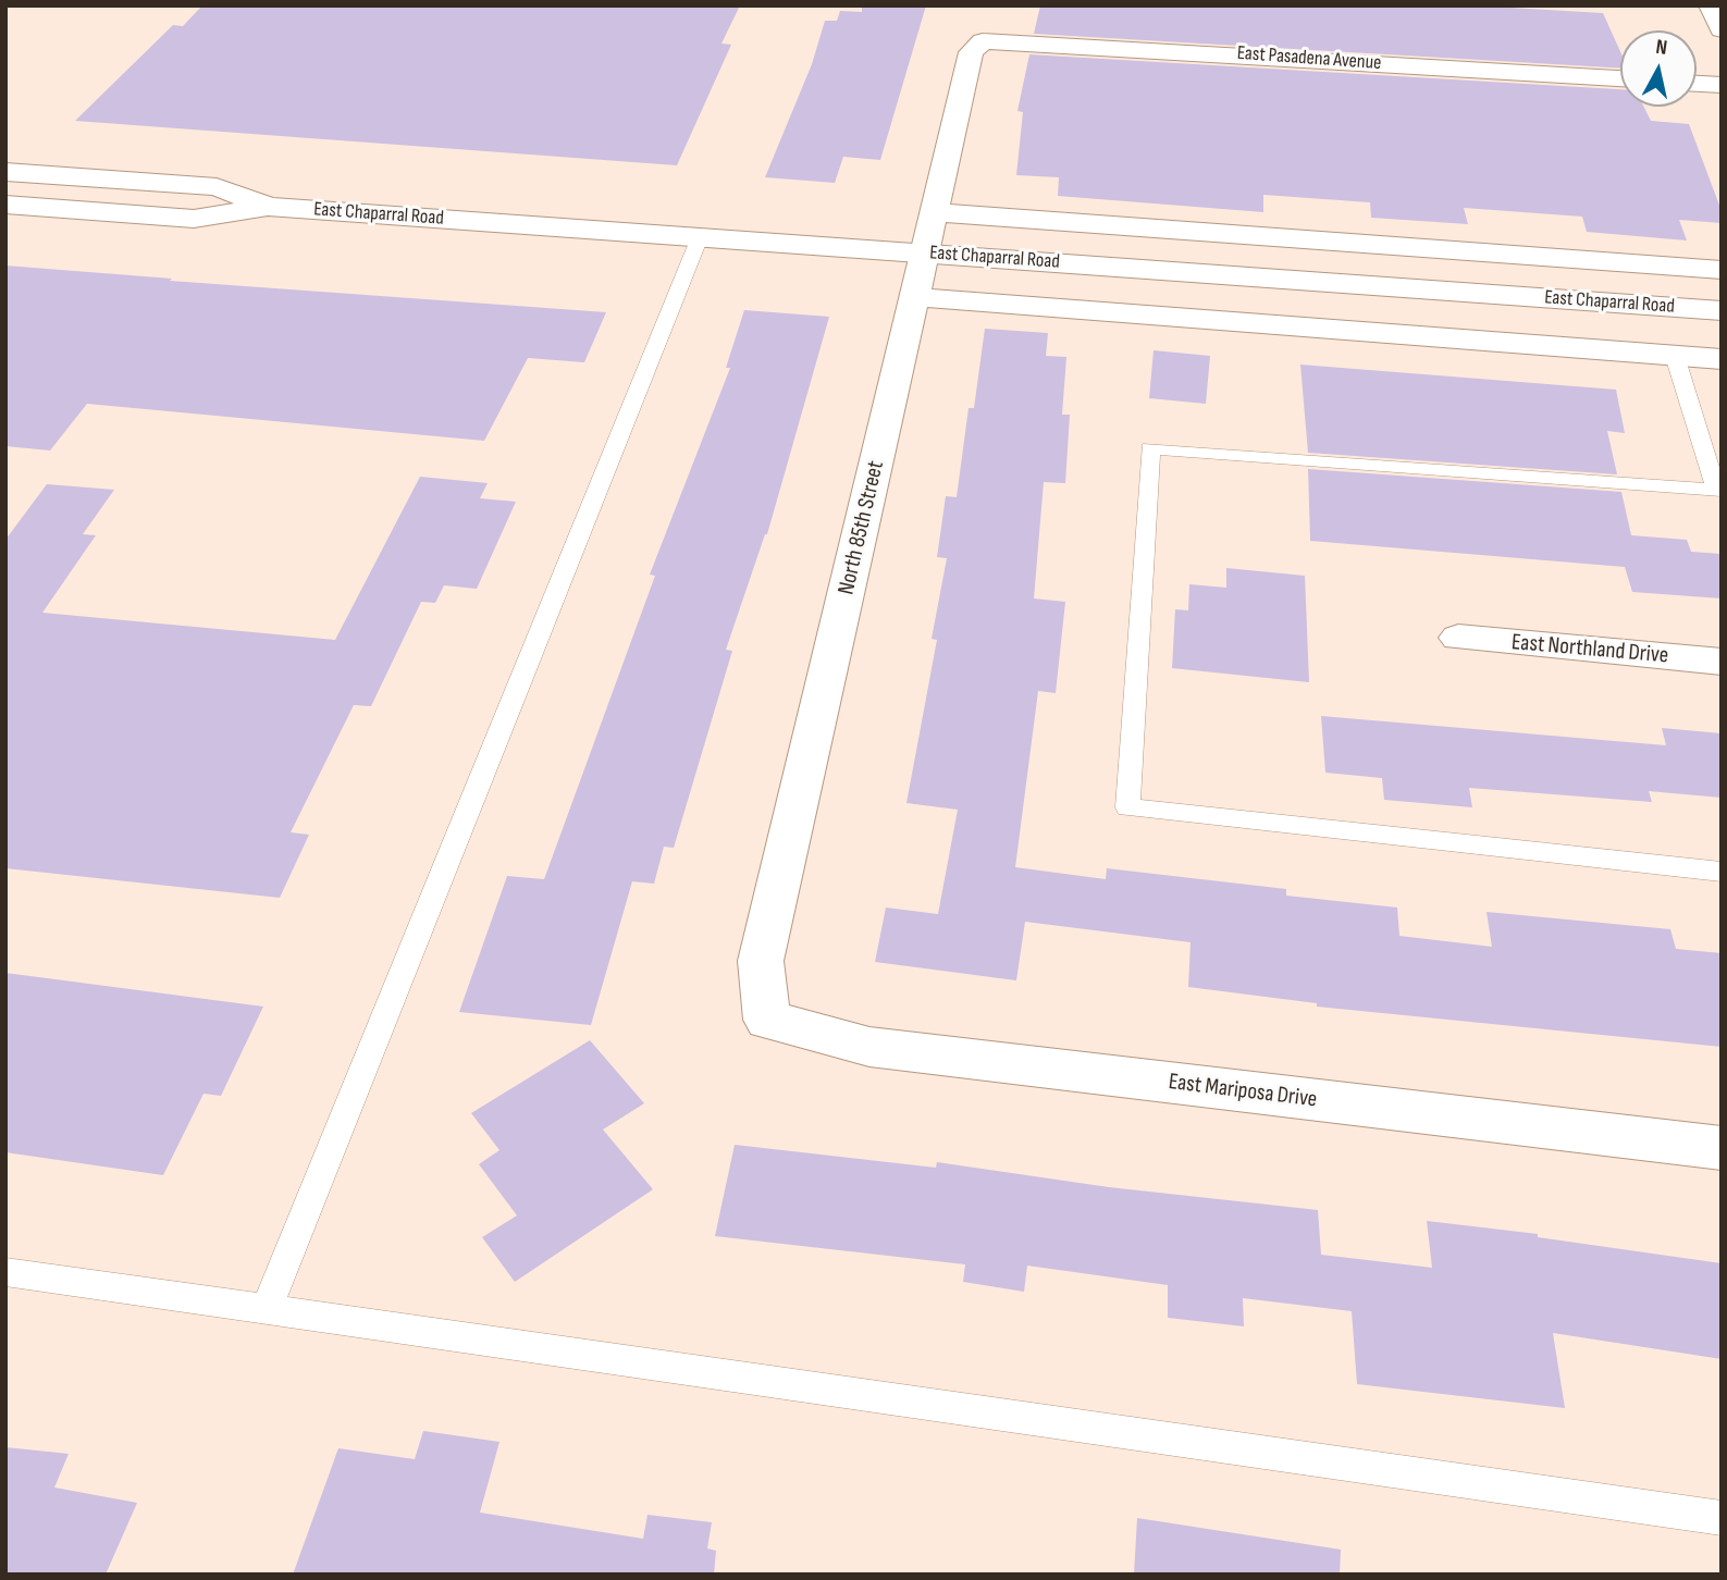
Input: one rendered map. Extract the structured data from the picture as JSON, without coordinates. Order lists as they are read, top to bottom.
{
  "streets": {
    "street": [
      "East Pasadena Avenue",
      "East Chaparral Road",
      "North 85th Street",
      "East Northland Drive",
      "East Mariposa Drive"
    ]
  },
  "crossings": [
    ["East Pasadena Avenue", "North 85th Street"],
    ["East Chaparral Road", "North 85th Street"],
    ["North 85th Street", "East Mariposa Drive"]
  ],
  "north": "top"
}
